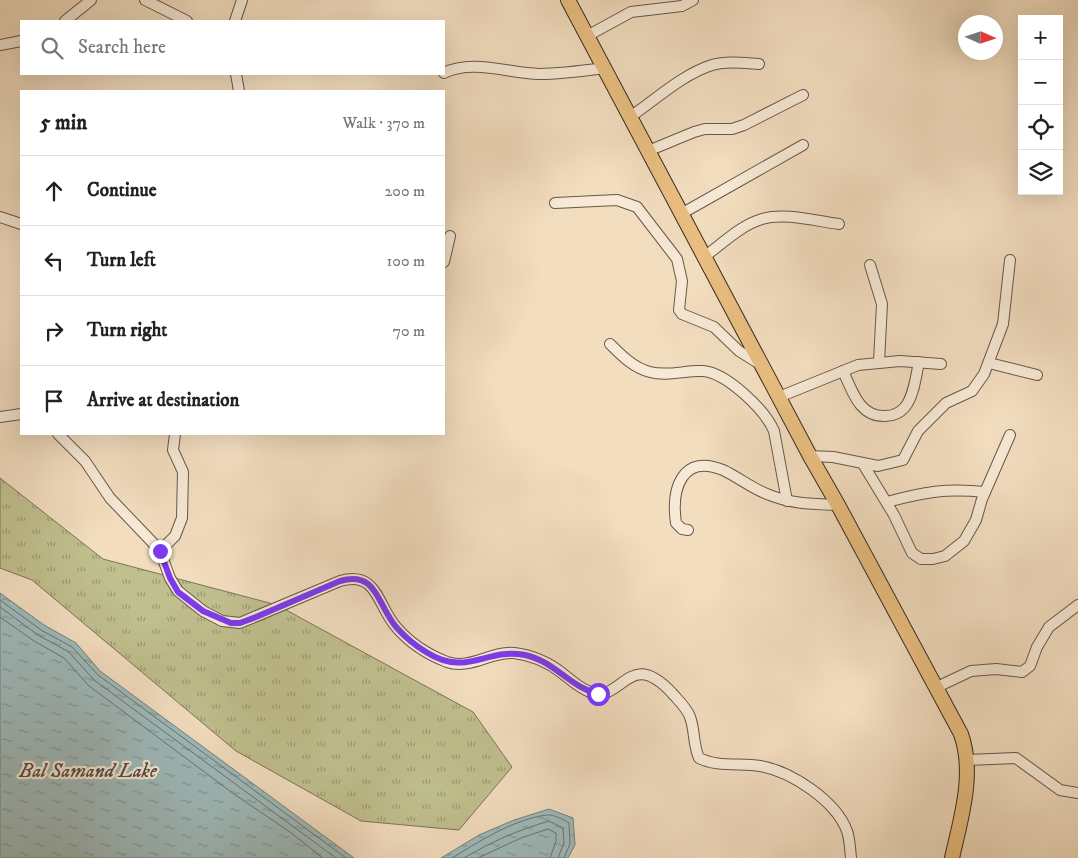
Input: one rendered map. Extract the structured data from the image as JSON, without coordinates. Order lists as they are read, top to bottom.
{
  "water": ["Bal Samand Lake"],
  "north": "right",
  "page": {
    "map_buttons": ["+", "−"],
    "search": "Search here",
    "heading": ["5 min", "Walk · 370 m"],
    "list": [
      ["Continue", "200 m"],
      ["Turn left", "100 m"],
      ["Turn right", "70 m"],
      "Arrive at destination"
    ]
  }
}
